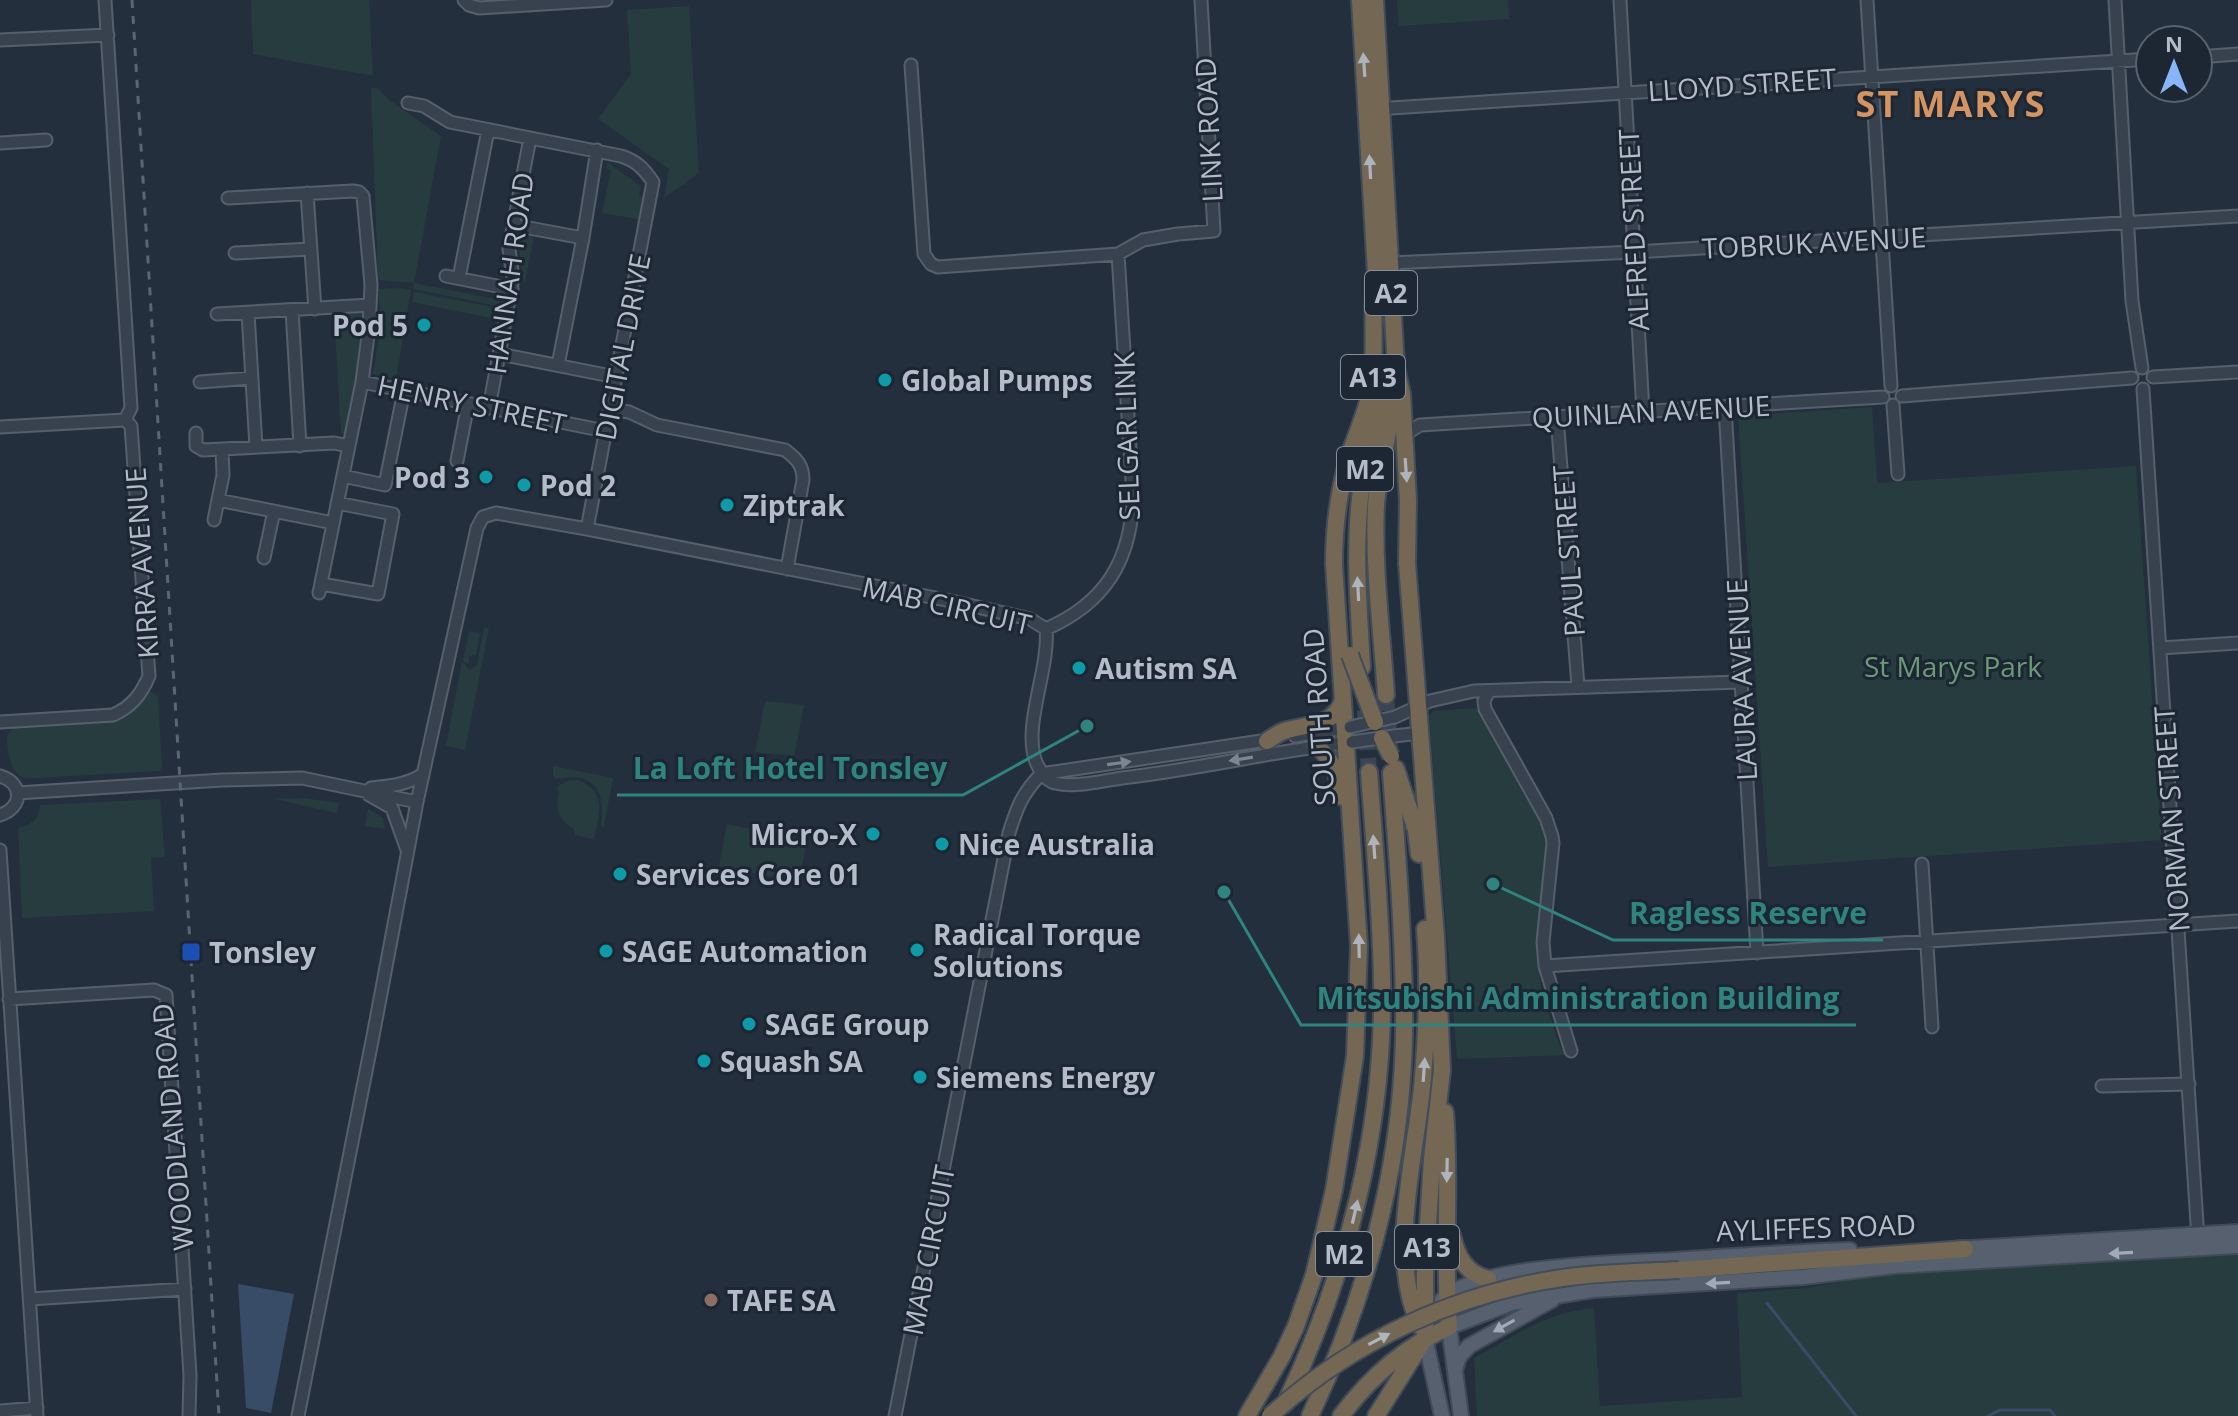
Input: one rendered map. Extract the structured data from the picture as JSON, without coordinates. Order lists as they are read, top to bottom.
{
  "streets": {
    "highway": [
      "A2",
      "A13",
      "M2",
      "SOUTH ROAD",
      "AYLIFFES ROAD"
    ],
    "street": [
      "LLOYD STREET",
      "LINK ROAD",
      "ALFRED STREET",
      "TOBRUK AVENUE",
      "HANNAH ROAD",
      "DIGITAL DRIVE",
      "HENRY STREET",
      "QUINLAN AVENUE",
      "SELGAR LINK",
      "PAUL STREET",
      "KIRRA AVENUE",
      "MAB CIRCUIT",
      "LAURA AVENUE",
      "NORMAN STREET",
      "WOODLAND ROAD"
    ]
  },
  "crossings": [
    ["LLOYD STREET", "ALFRED STREET"],
    ["LLOYD STREET", "SOUTH ROAD"],
    ["LINK ROAD", "SELGAR LINK"],
    ["ALFRED STREET", "TOBRUK AVENUE"],
    ["ALFRED STREET", "QUINLAN AVENUE"],
    ["TOBRUK AVENUE", "M2"],
    ["TOBRUK AVENUE", "SOUTH ROAD"],
    ["HANNAH ROAD", "HENRY STREET"],
    ["DIGITAL DRIVE", "HENRY STREET"],
    ["DIGITAL DRIVE", "MAB CIRCUIT"],
    ["QUINLAN AVENUE", "PAUL STREET"],
    ["QUINLAN AVENUE", "LAURA AVENUE"],
    ["SELGAR LINK", "MAB CIRCUIT"],
    ["M2", "SOUTH ROAD"],
    ["SOUTH ROAD", "AYLIFFES ROAD"],
    ["NORMAN STREET", "AYLIFFES ROAD"]
  ],
  "districts": ["ST MARYS"],
  "parks": ["St Marys Park"],
  "places": {
    "other": [
      "Pod 5",
      "Global Pumps",
      "Pod 3",
      "Pod 2",
      "Ziptrak",
      "Autism SA",
      "La Loft Hotel Tonsley",
      "Micro-X",
      "Nice Australia",
      "Services Core 01",
      "Ragless Reserve",
      "Mitsubishi Administration Building",
      "Radical Torque Solutions",
      "SAGE Automation",
      "SAGE Group",
      "Squash SA",
      "Siemens Energy",
      "TAFE SA"
    ],
    "transit": ["Tonsley"]
  },
  "north": "top"
}
